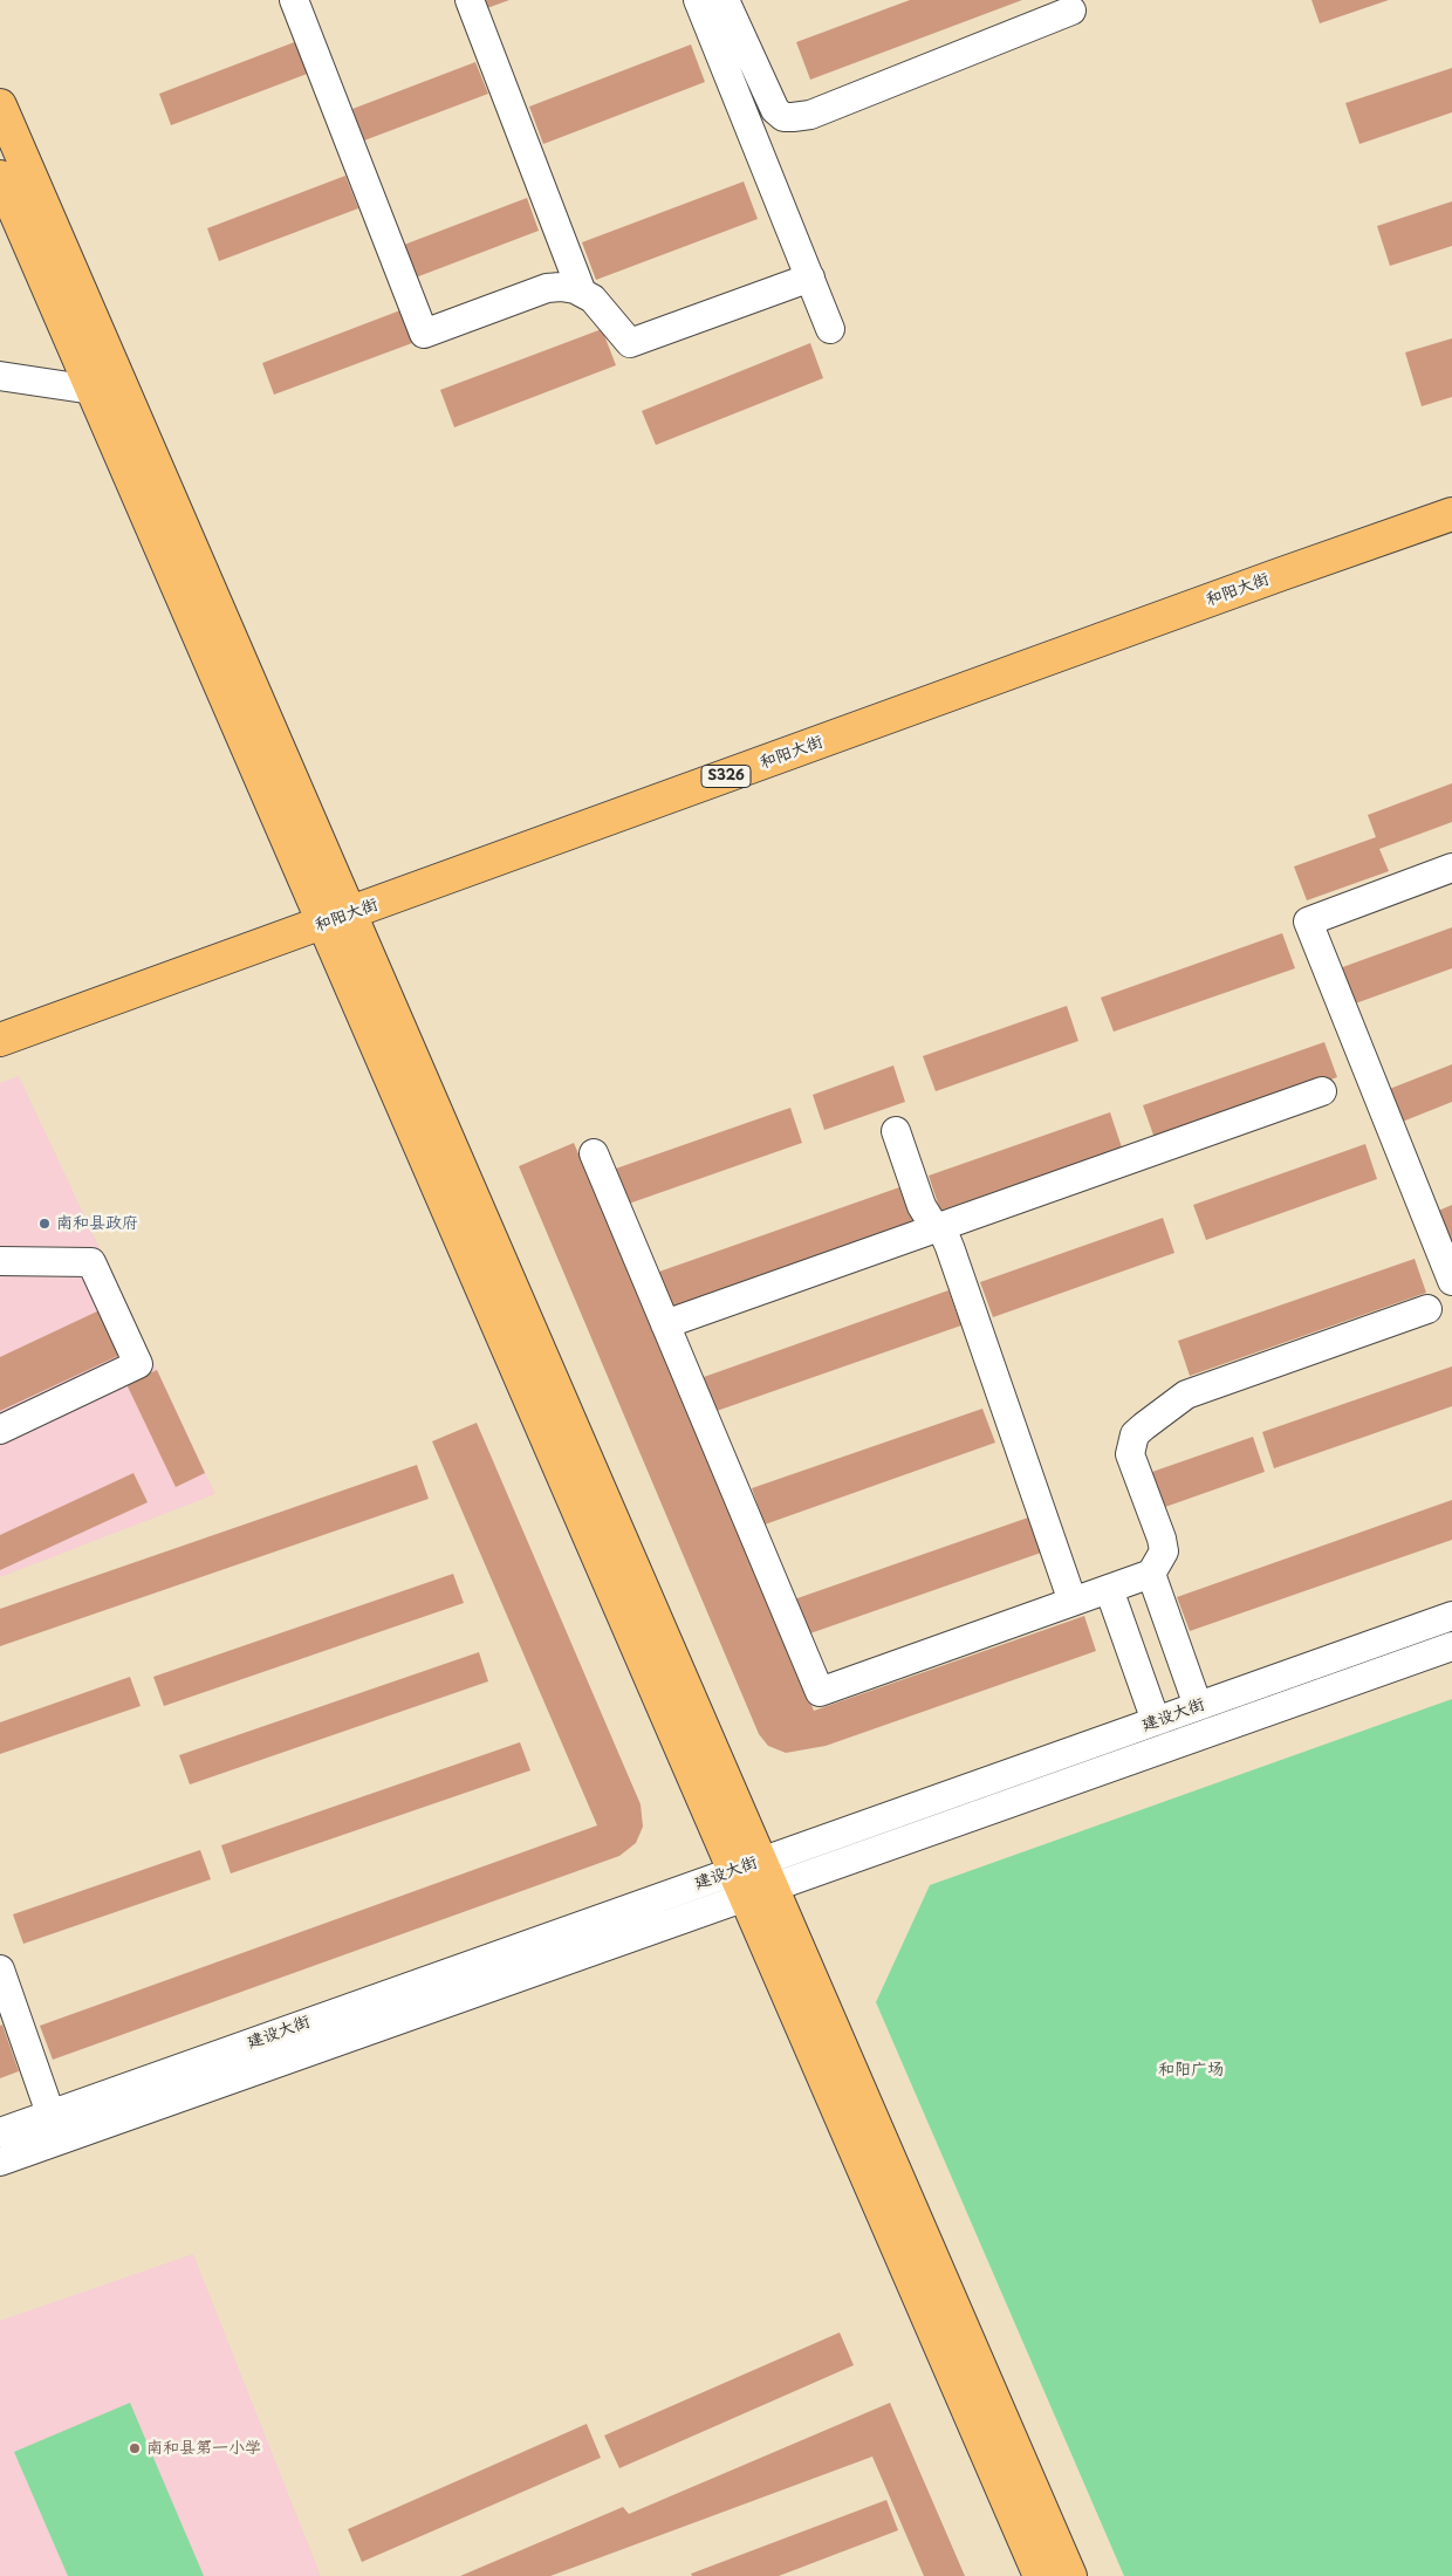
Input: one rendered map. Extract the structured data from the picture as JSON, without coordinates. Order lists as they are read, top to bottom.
{
  "streets": {
    "main road": ["和阳大街", "S326"],
    "street": ["建设大街"]
  },
  "parks": ["和阳广场"],
  "places": ["南和县政府", "南和县第一小学"]
}
